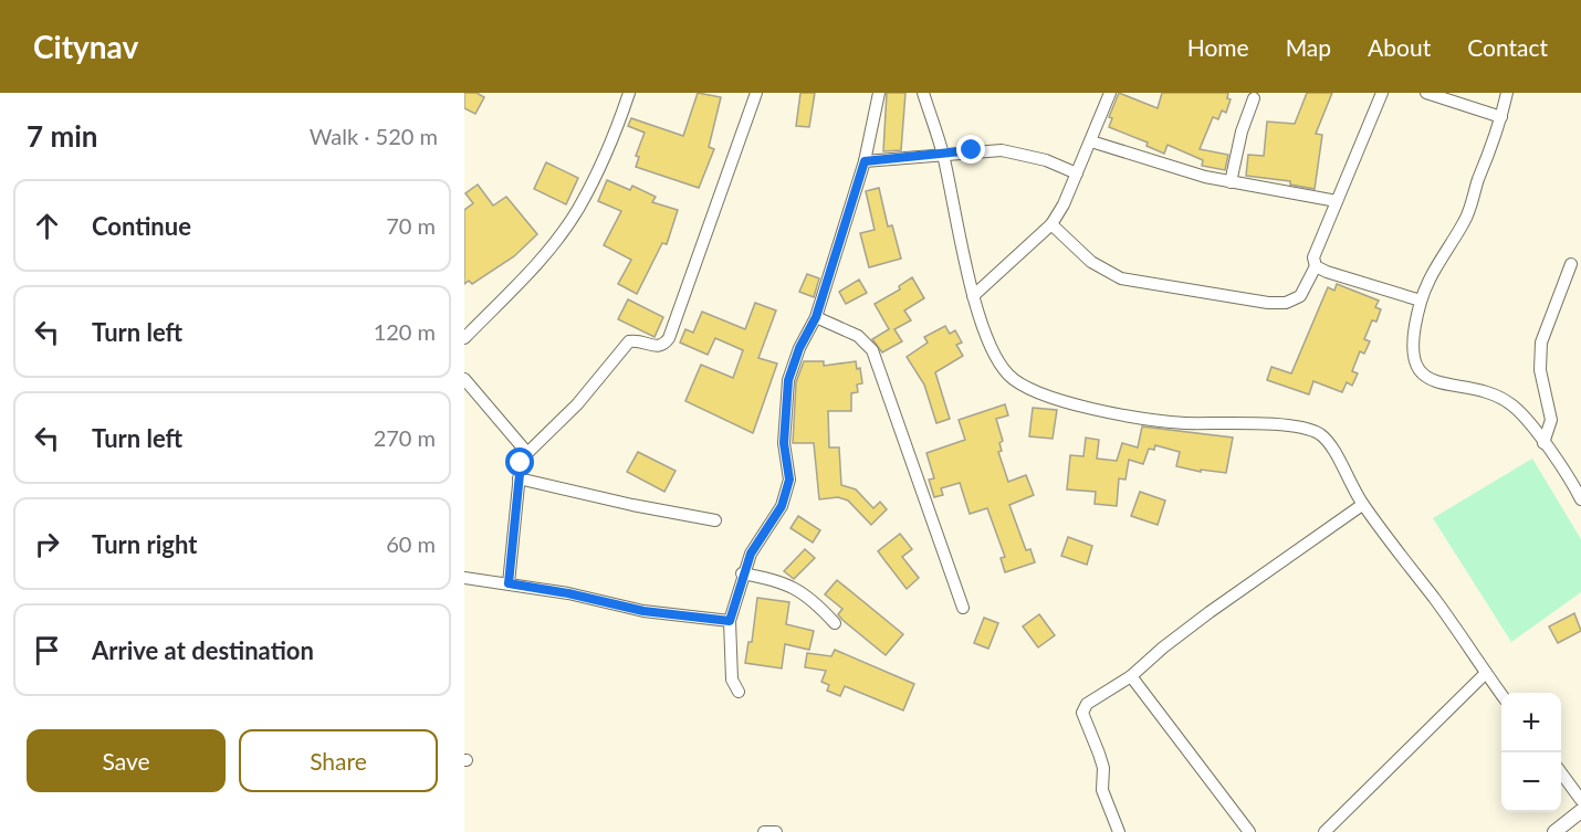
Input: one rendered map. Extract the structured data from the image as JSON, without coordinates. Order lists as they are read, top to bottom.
{
  "page": {
    "header": "Citynav",
    "nav": [
      "Home",
      "Map",
      "About",
      "Contact"
    ],
    "heading": ["7 min", "Walk · 520 m"],
    "list": [
      ["Continue", "70 m"],
      ["Turn left", "120 m"],
      ["Turn left", "270 m"],
      ["Turn right", "60 m"],
      "Arrive at destination"
    ],
    "map_buttons": ["+", "−"],
    "buttons": ["Save", "Share"]
  }
}
